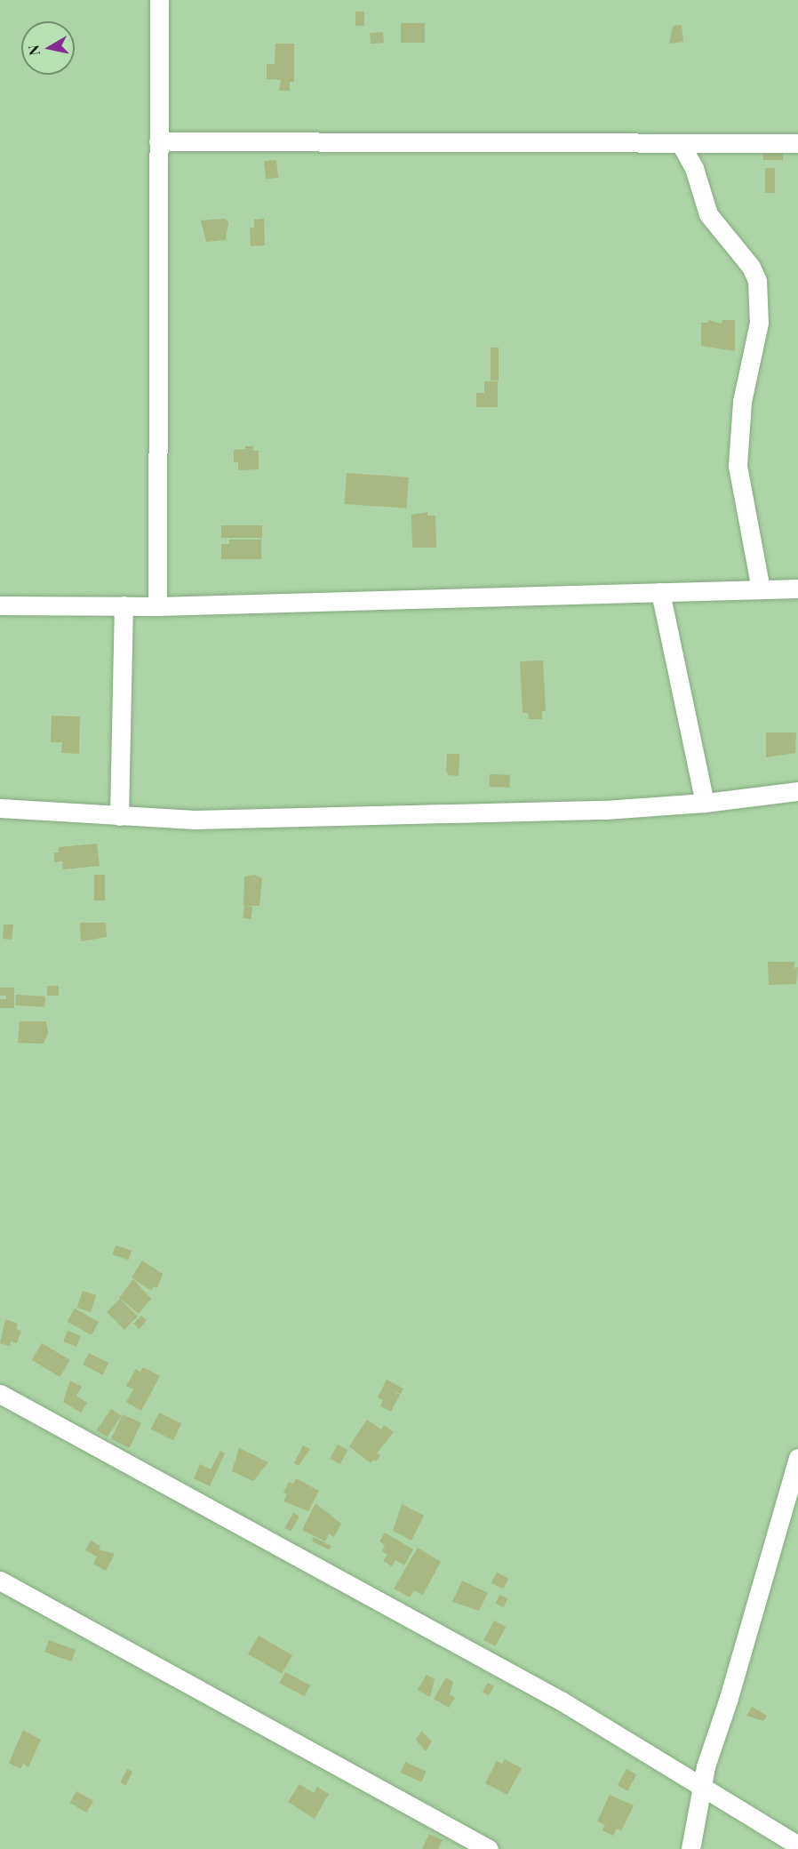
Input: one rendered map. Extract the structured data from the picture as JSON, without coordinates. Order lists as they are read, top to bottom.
{
  "north": "left"
}
